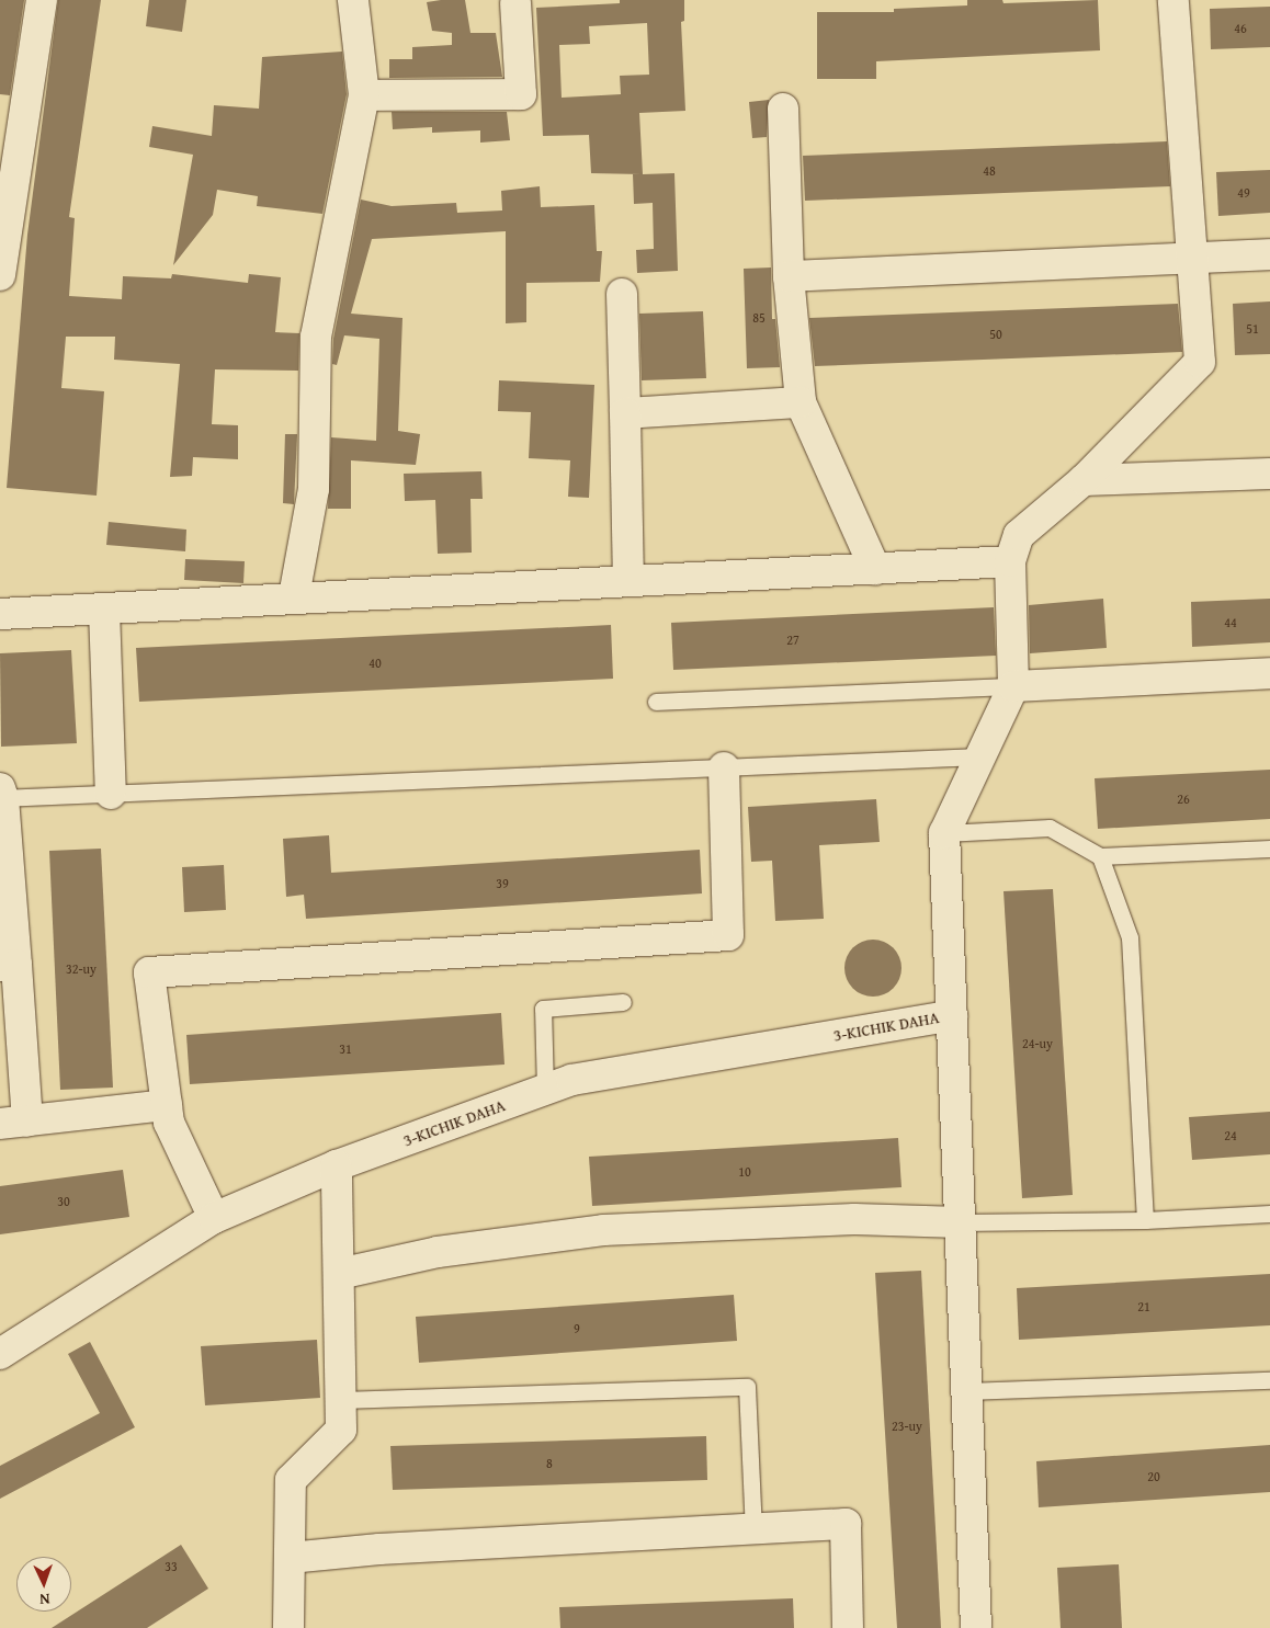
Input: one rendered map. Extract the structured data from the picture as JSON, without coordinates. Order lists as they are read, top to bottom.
{
  "streets": {
    "street": ["3-KICHIK DAHA"]
  },
  "house_numbers": [
    "46",
    "48",
    "49",
    "85",
    "51",
    "50",
    "44",
    "27",
    "40",
    "26",
    "39",
    "32-uy",
    "24-uy",
    "31",
    "24",
    "10",
    "30",
    "21",
    "9",
    "23-uy",
    "8",
    "20",
    "33"
  ],
  "north": "bottom"
}
